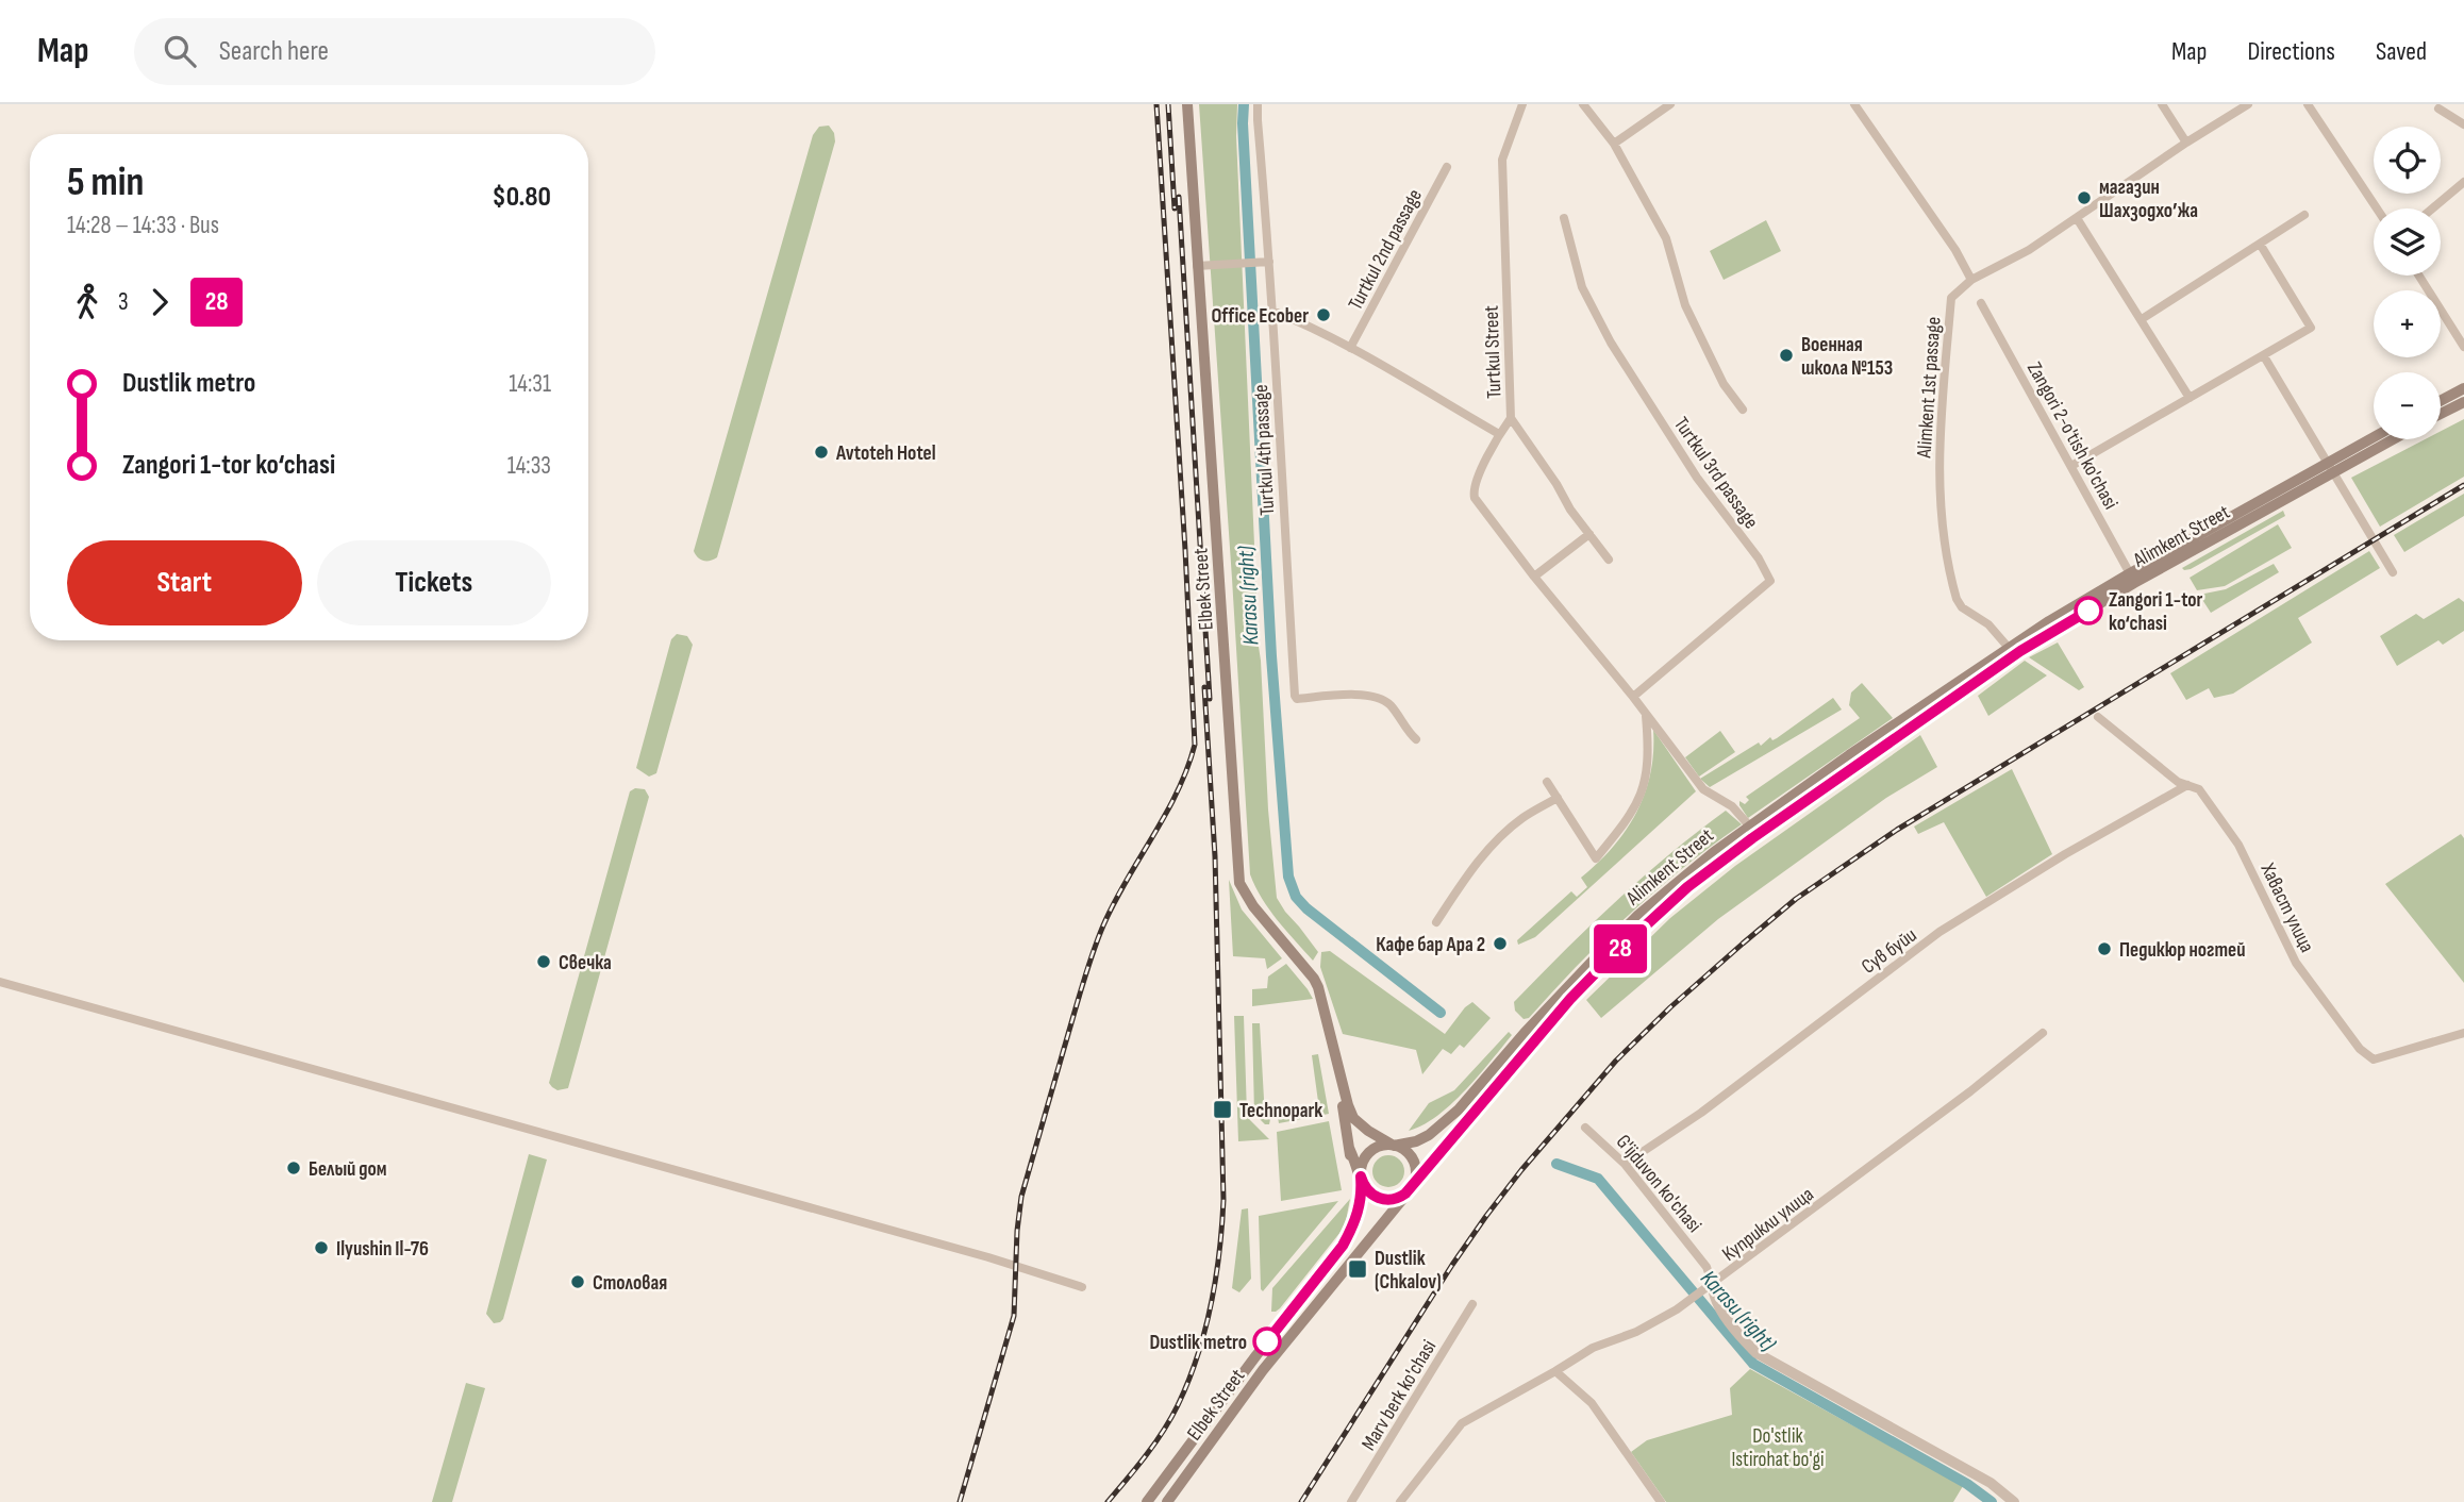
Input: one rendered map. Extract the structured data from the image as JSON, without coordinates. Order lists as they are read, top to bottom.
{
  "streets": {
    "main road": ["Alimkent Street", "Elbek Street"],
    "street": [
      "Turtkul 2nd passage",
      "Turtkul Street",
      "Alimkent 1st passage",
      "Zangori 2-o'tish ko'chasi",
      "Turtkul 4th passage",
      "Turtkul 3rd passage",
      "Хаваст улица",
      "Сув буйи",
      "G'ijduvon ko'chasi",
      "Куприкли улица",
      "Marv berk ko'chasi"
    ]
  },
  "crossings": [
    ["Turtkul Street", "Turtkul 3rd passage"],
    ["Turtkul Street", "Alimkent Street"],
    ["Alimkent 1st passage", "Alimkent Street"],
    ["Zangori 2-o'tish ko'chasi", "Alimkent Street"],
    ["Alimkent Street", "Elbek Street"],
    ["Хаваст улица", "Сув буйи"],
    ["Сув буйи", "G'ijduvon ko'chasi"],
    ["G'ijduvon ko'chasi", "Куприкли улица"]
  ],
  "water": ["Karasu (right)"],
  "parks": ["Do'stlik Istirohat bo'gi"],
  "places": {
    "other": [
      "магазин Шахзодхо’жа",
      "Office Ecober",
      "Военная школа №153",
      "Avtoteh Hotel",
      "Zangori 1-tor ko‘chasi",
      "Кафе бар Ара 2",
      "Педикюр ногтей",
      "Свечка",
      "Белый дом",
      "Ilyushin Il-76",
      "Столовая",
      "Dustlik metro"
    ],
    "transit": ["Technopark", "Dustlik (Chkalov)"]
  },
  "lines": ["bus line 28"],
  "page": {
    "header": "Map",
    "search": "Search here",
    "nav": ["Map", "Directions", "Saved"],
    "on_map": "28",
    "map_buttons": ["+", "−"],
    "heading": ["5 min", "14:28 – 14:33 · Bus", "$0.80"],
    "legs": ["3", "28"],
    "list": [
      {
        "name": "Dustlik metro",
        "value": "14:31"
      },
      {
        "name": "Zangori 1-tor ko‘chasi",
        "value": "14:33"
      }
    ],
    "buttons": ["Start", "Tickets"]
  }
}
